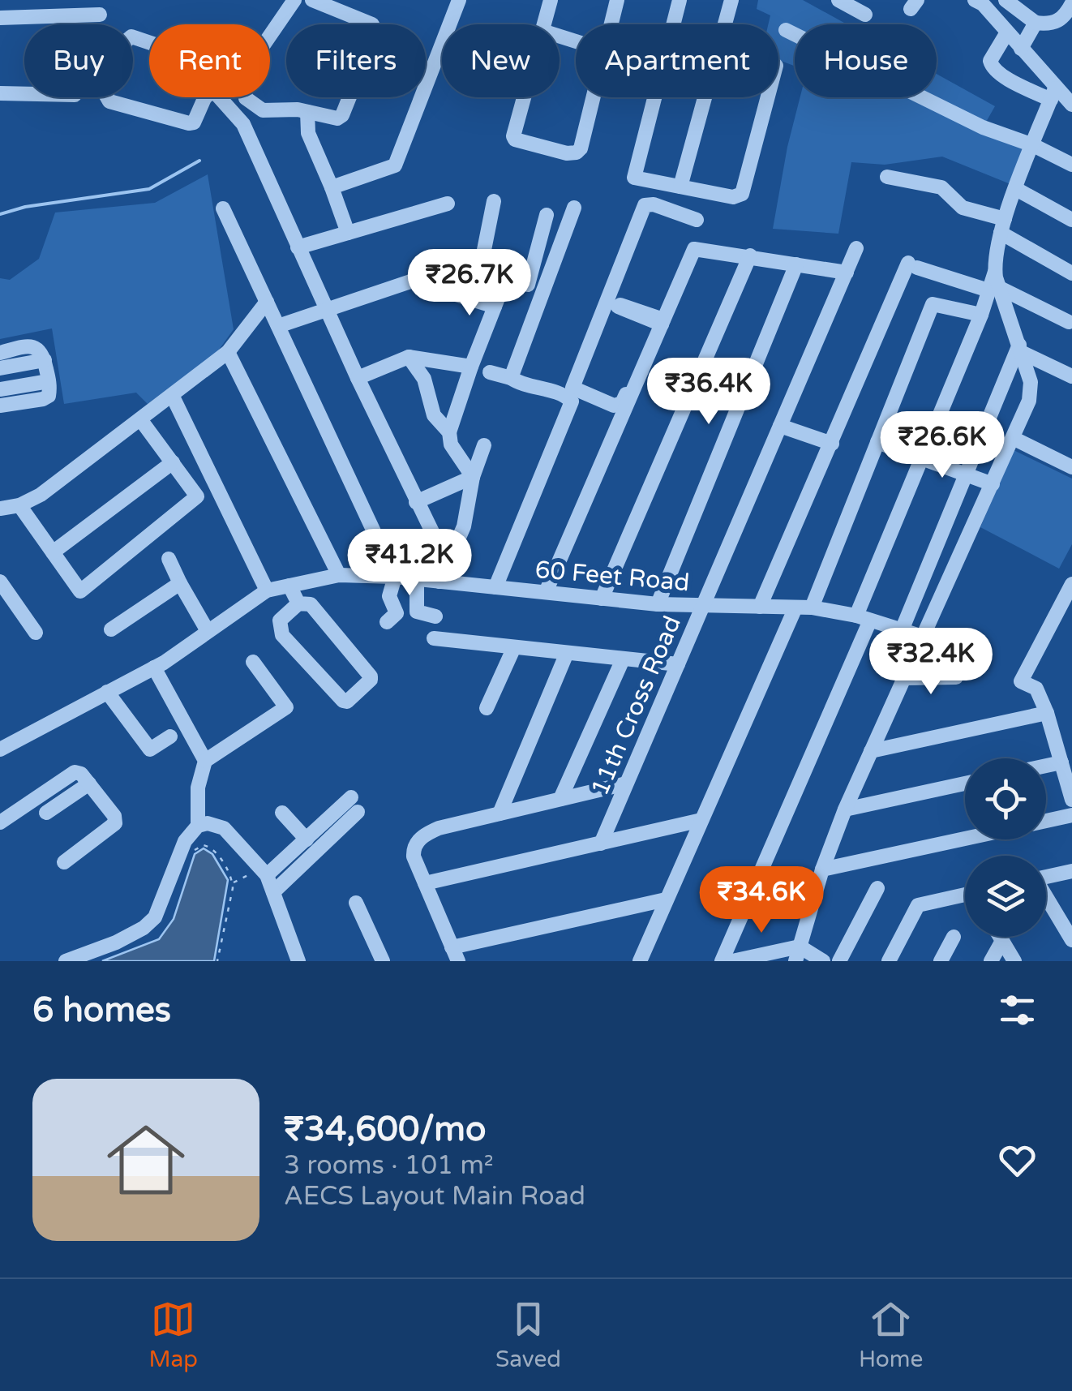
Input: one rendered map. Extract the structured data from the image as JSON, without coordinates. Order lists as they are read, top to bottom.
{
  "streets": {
    "street": ["60 Feet Road", "11th Cross Road"]
  },
  "crossings": [
    ["60 Feet Road", "11th Cross Road"]
  ],
  "page": {
    "chip": [
      "Buy",
      "Rent",
      "Filters",
      "New",
      "Apartment",
      "House"
    ],
    "price": [
      "₹26.7K",
      "₹36.4K",
      "₹26.6K",
      "₹41.2K",
      "₹32.4K",
      "₹34.6K"
    ],
    "heading": "6 homes",
    "list": [
      {
        "name": "₹34,600/mo",
        "note": "3 rooms · 101 m² · AECS Layout Main Road"
      }
    ],
    "tabs": ["Map", "Saved", "Home"]
  }
}
